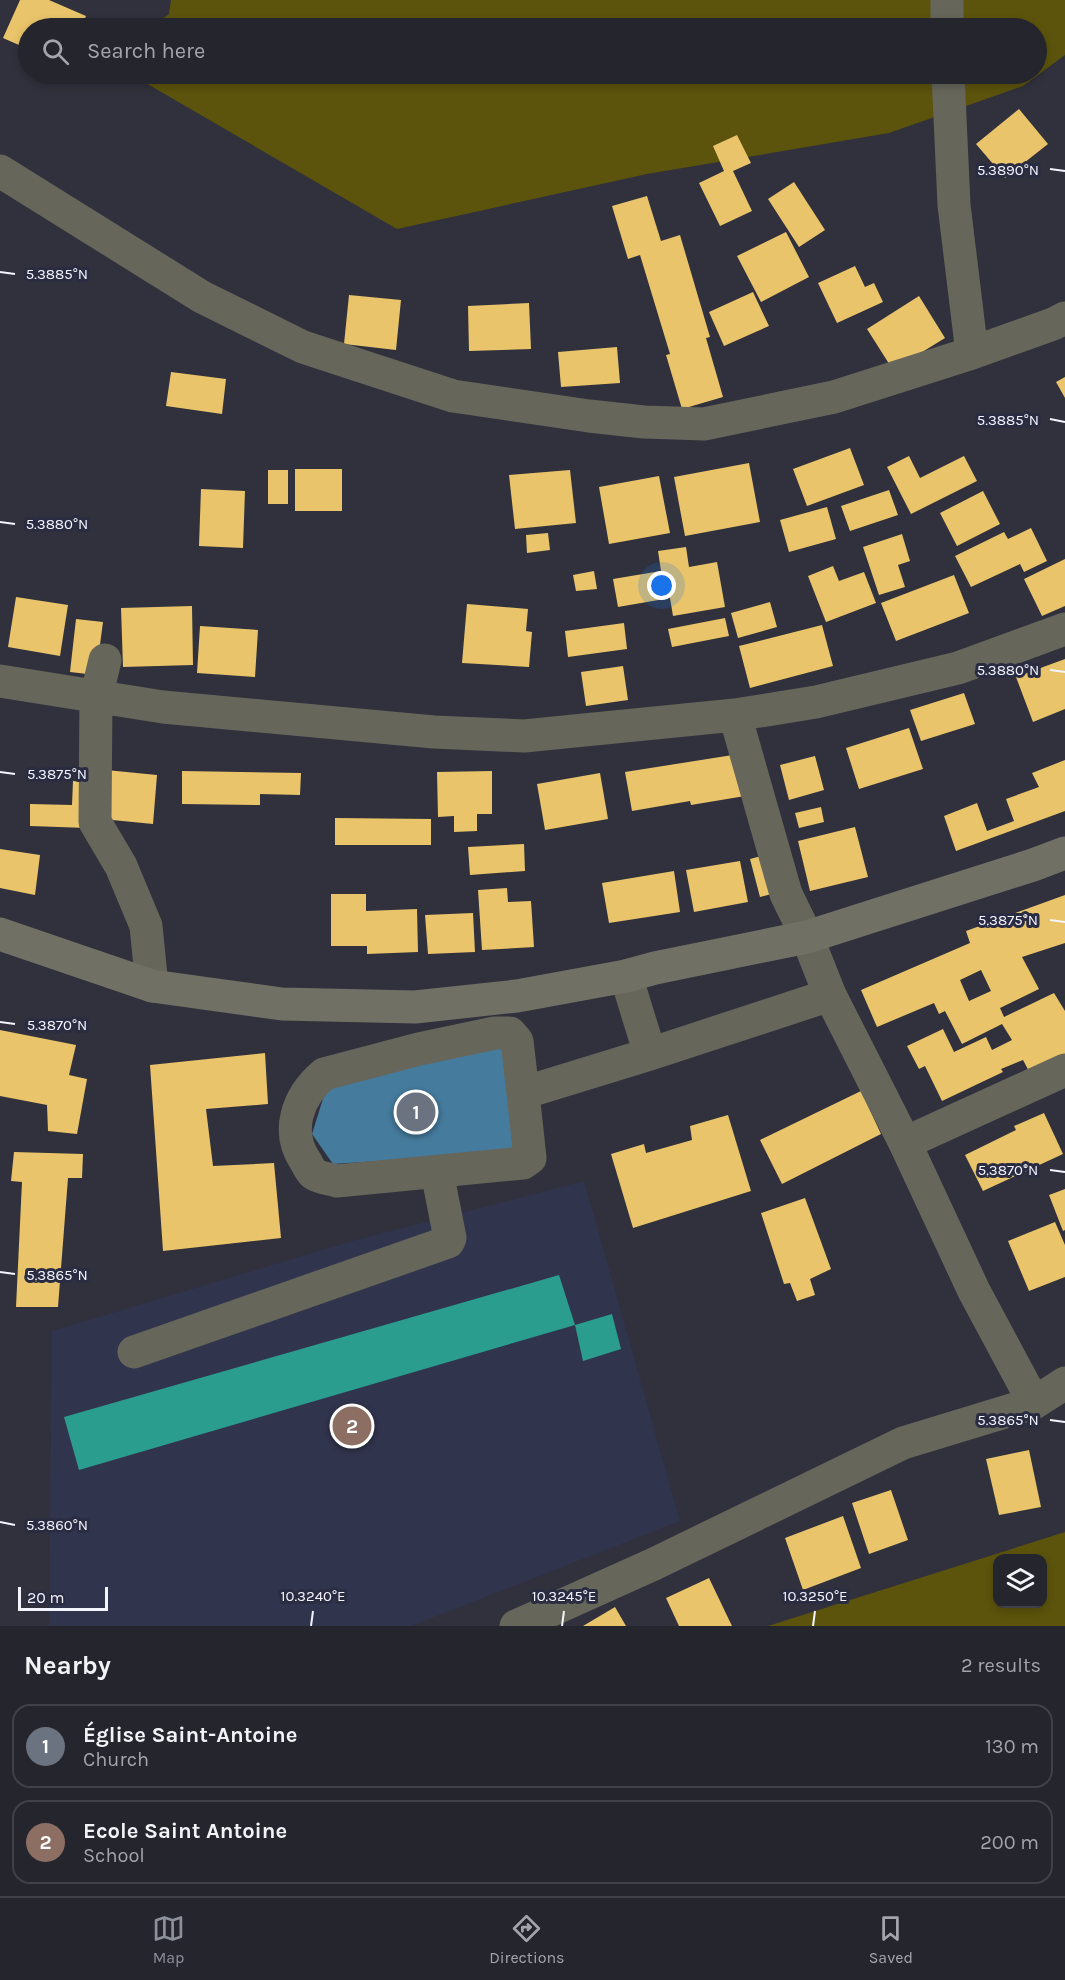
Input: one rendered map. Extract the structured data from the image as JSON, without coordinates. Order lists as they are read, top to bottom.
{
  "scale_bar": "20 m",
  "page": {
    "search": "Search here",
    "pins": ["1", "2"],
    "scale": "20 m",
    "heading": ["Nearby", "2 results"],
    "list": [
      {
        "mark": "1",
        "name": "Église Saint-Antoine",
        "note": "Church",
        "value": "130 m"
      },
      {
        "mark": "2",
        "name": "Ecole Saint Antoine",
        "note": "School",
        "value": "200 m"
      }
    ],
    "nav": ["Map", "Directions", "Saved"]
  },
  "coordinates": [
    "5.3890°N",
    "5.3885°N",
    "5.3880°N",
    "5.3875°N",
    "5.3870°N",
    "5.3865°N",
    "5.3860°N",
    "10.3240°E",
    "10.3245°E",
    "10.3250°E"
  ]
}
